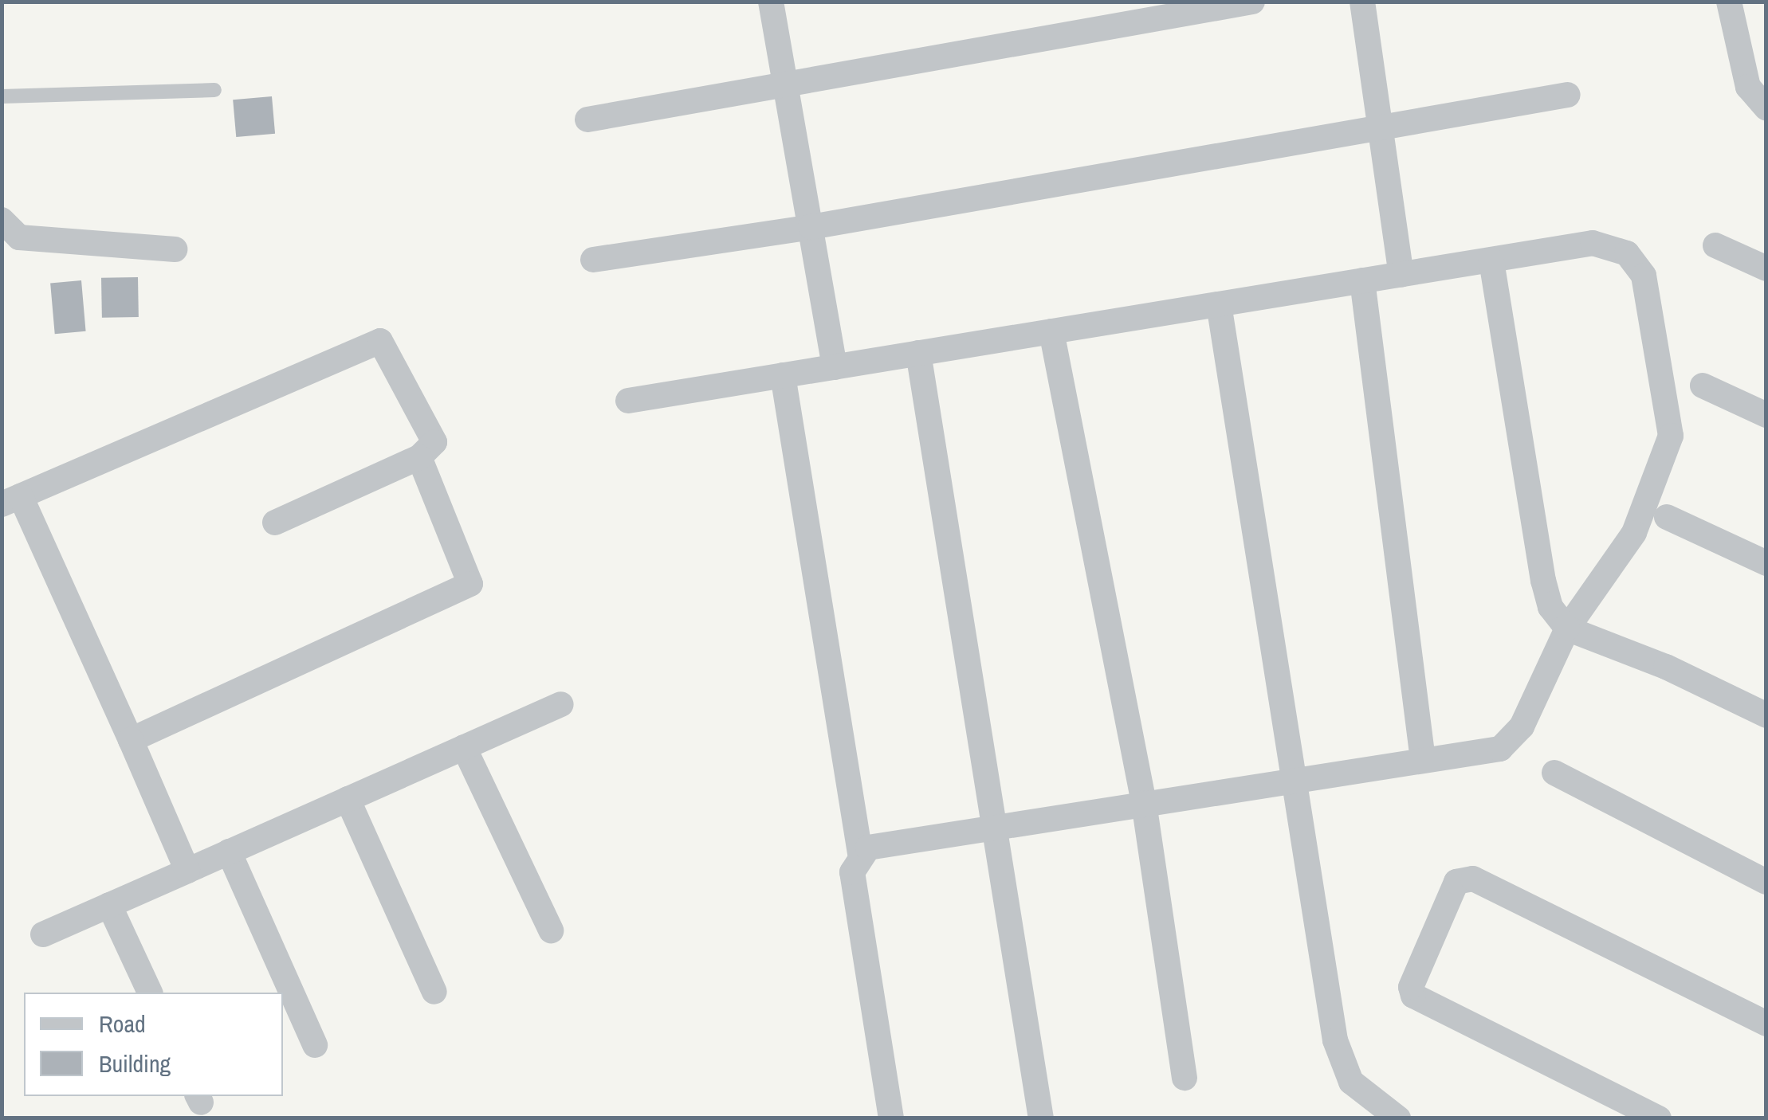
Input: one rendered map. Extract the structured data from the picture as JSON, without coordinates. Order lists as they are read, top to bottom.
{
  "legend": ["Road", "Building"]
}
